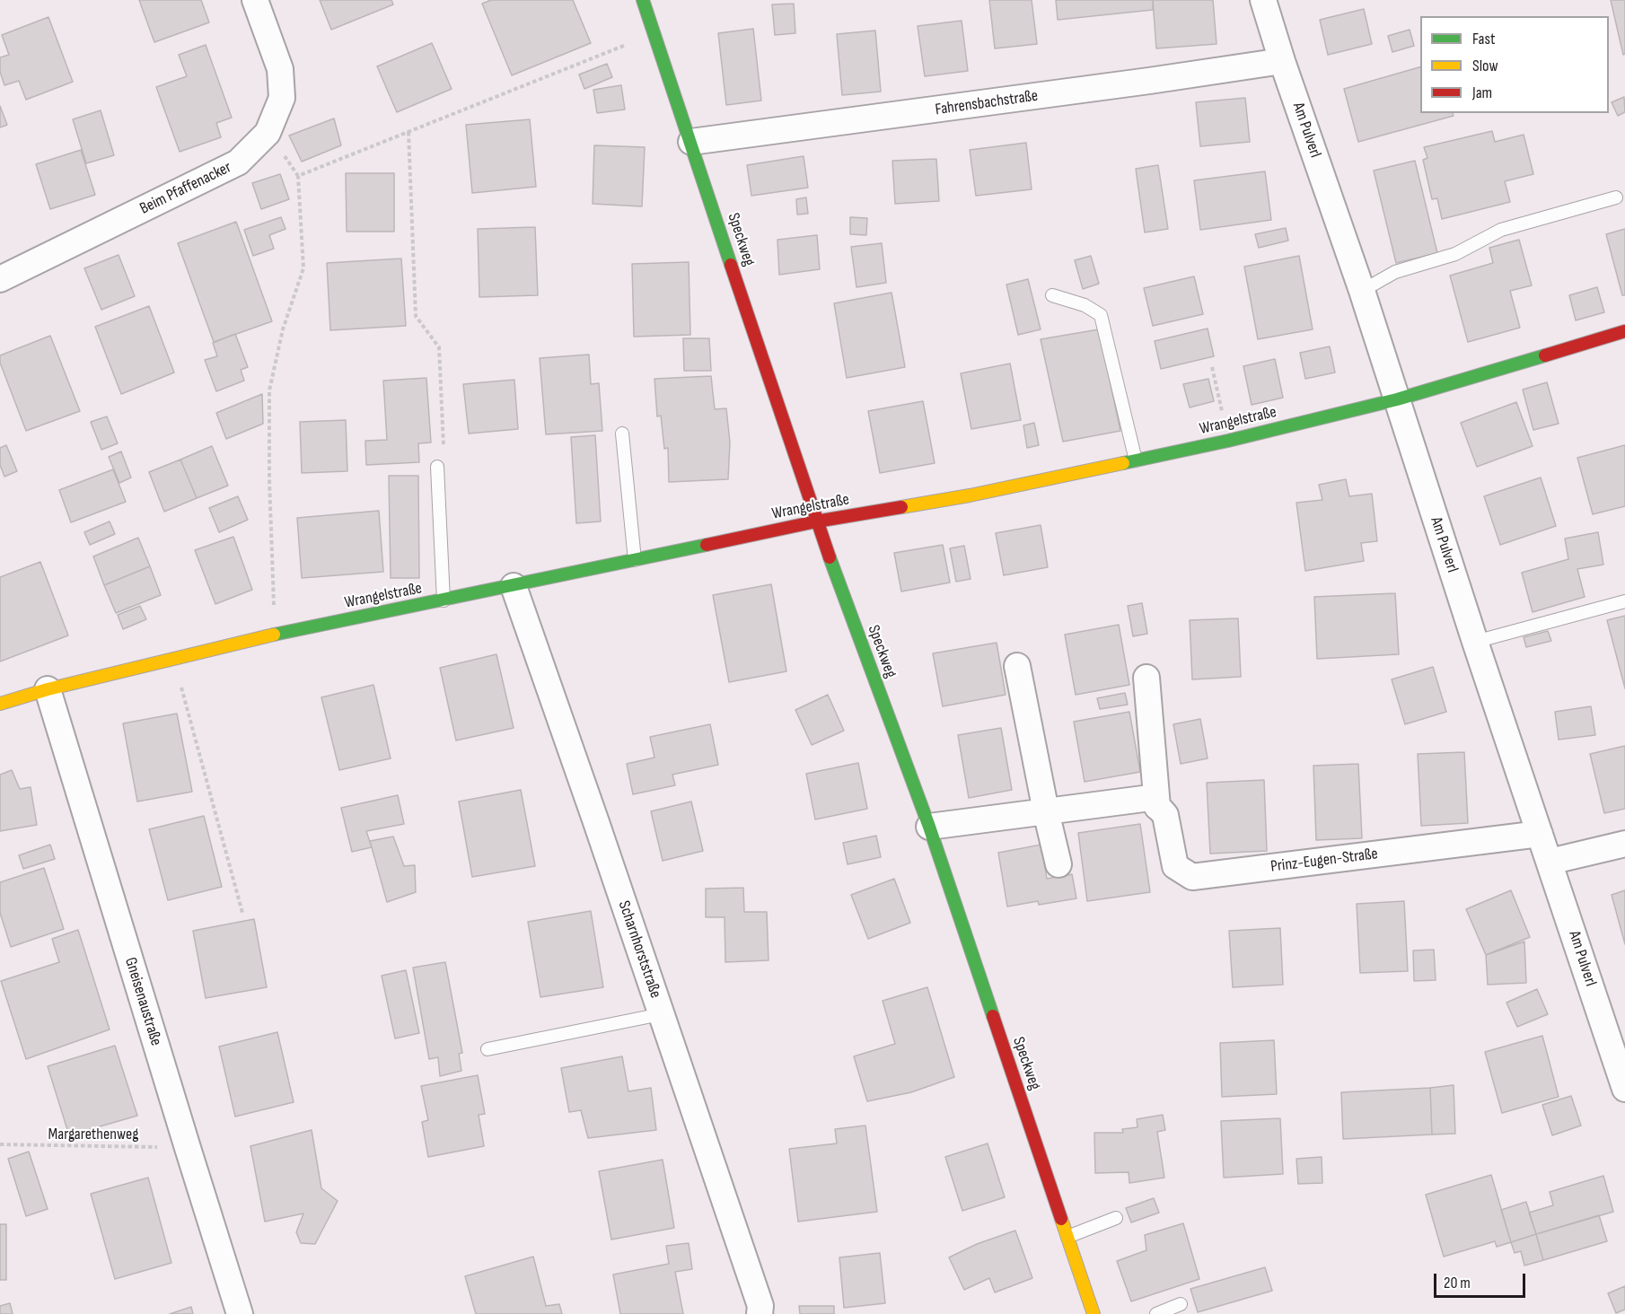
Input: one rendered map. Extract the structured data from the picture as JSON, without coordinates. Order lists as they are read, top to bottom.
{
  "streets": {
    "street": [
      "Fahrensbachstraße",
      "Am Pulverl",
      "Beim Pfaffenacker",
      "Speckweg",
      "Wrangelstraße",
      "Prinz-Eugen-Straße",
      "Scharnhorststraße",
      "Gneisenaustraße"
    ],
    "path": ["Margarethenweg"]
  },
  "crossings": [
    ["Fahrensbachstraße", "Am Pulverl"],
    ["Fahrensbachstraße", "Speckweg"],
    ["Am Pulverl", "Wrangelstraße"],
    ["Am Pulverl", "Prinz-Eugen-Straße"],
    ["Speckweg", "Wrangelstraße"],
    ["Wrangelstraße", "Scharnhorststraße"],
    ["Wrangelstraße", "Gneisenaustraße"],
    ["Gneisenaustraße", "Margarethenweg"]
  ],
  "legend": ["Fast", "Slow", "Jam"],
  "scale_bar": "20 m"
}
